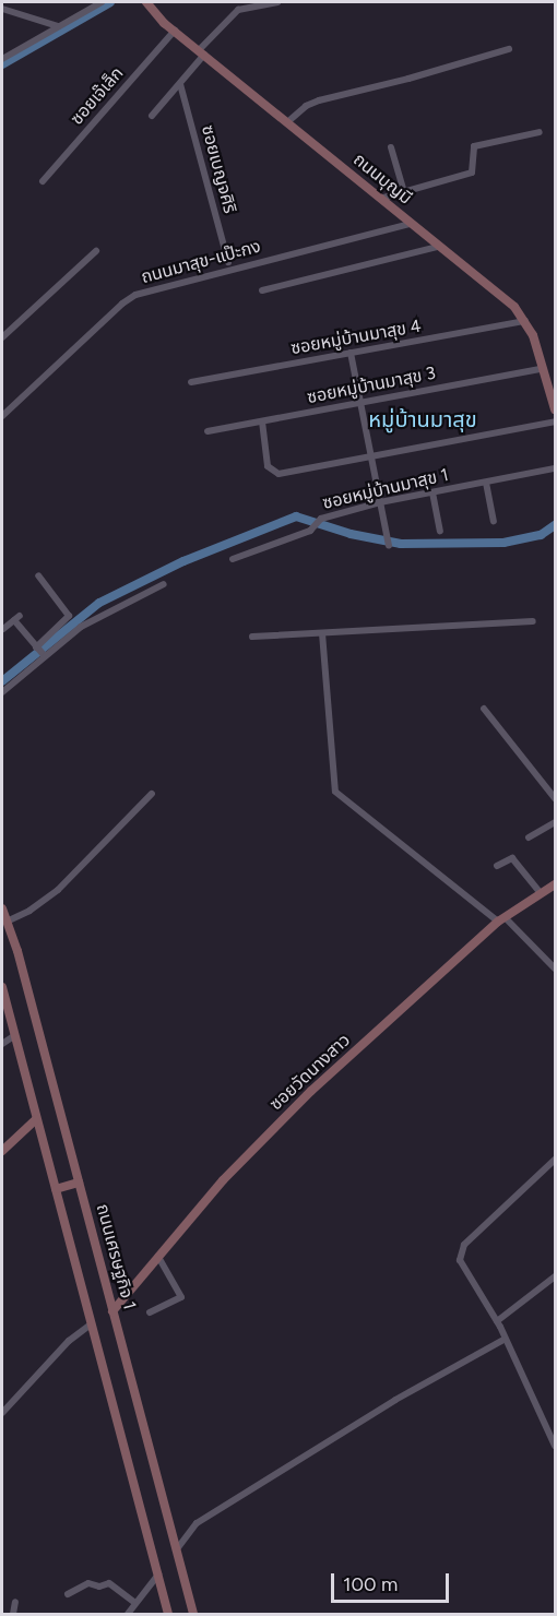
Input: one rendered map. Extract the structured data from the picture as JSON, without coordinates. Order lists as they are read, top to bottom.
{
  "streets": {
    "main road": ["ถนนบุญมี", "ซอยวัดนางสาว", "ถนนเศรษฐกิจ 1"],
    "street": [
      "ซอยเจ๊เล็ก",
      "ซอยเบญจศิริ",
      "ถนนมาสุข-แป๊ะกง",
      "ซอยหมู่บ้านมาสุข 4",
      "ซอยหมู่บ้านมาสุข 3",
      "ซอยหมู่บ้านมาสุข 1"
    ]
  },
  "crossings": [
    ["ซอยเจ๊เล็ก", "ถนนบุญมี"],
    ["ถนนบุญมี", "ถนนมาสุข-แป๊ะกง"],
    ["ถนนบุญมี", "ซอยหมู่บ้านมาสุข 4"],
    ["ถนนบุญมี", "ซอยหมู่บ้านมาสุข 3"],
    ["ซอยวัดนางสาว", "ถนนเศรษฐกิจ 1"]
  ],
  "districts": ["หมู่บ้านมาสุข"],
  "scale_bar": "100 m"
}
